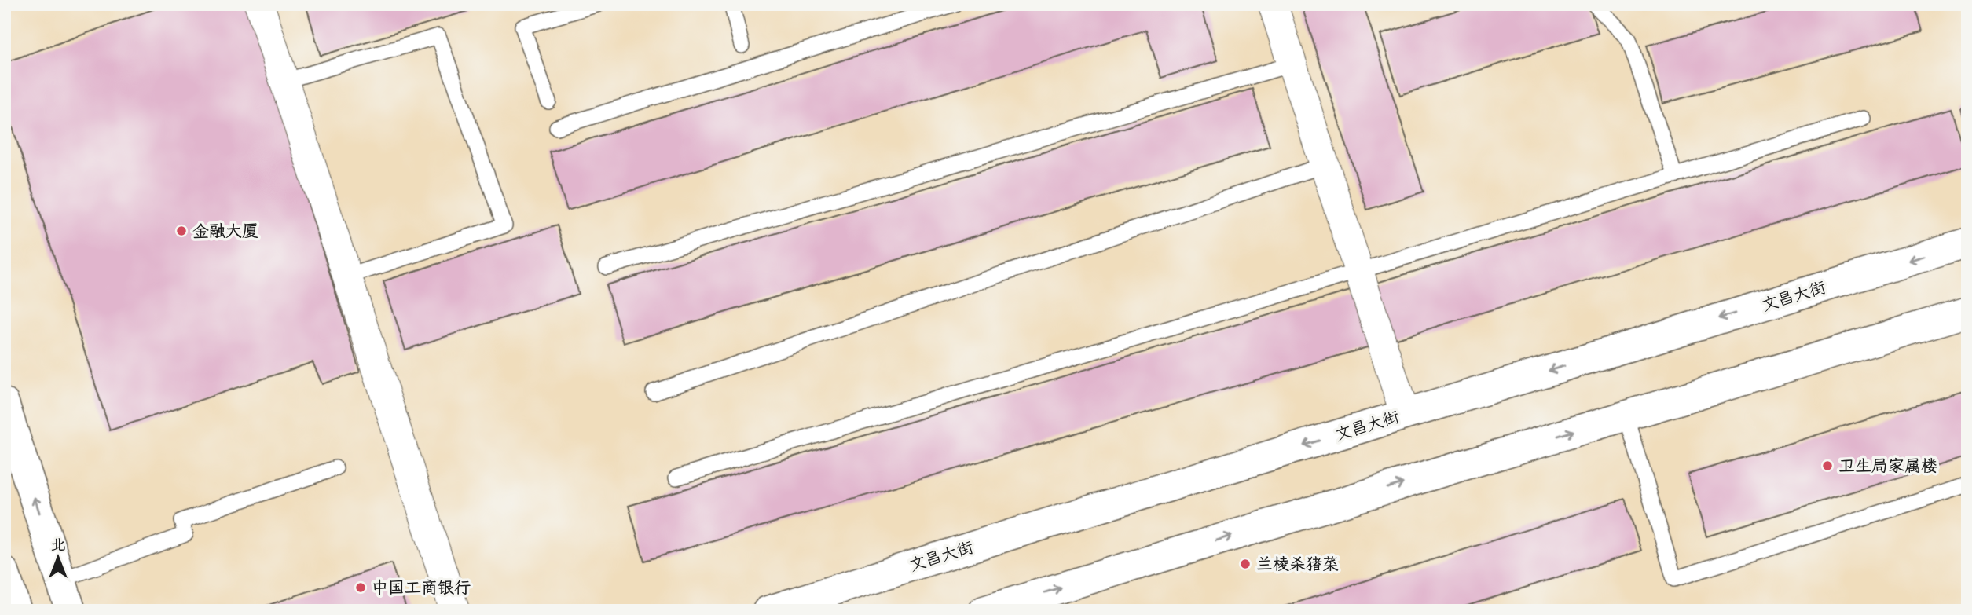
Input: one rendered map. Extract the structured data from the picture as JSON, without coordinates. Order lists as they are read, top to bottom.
{
  "streets": {
    "main road": ["文昌大街"]
  },
  "places": [
    "金融大厦",
    "卫生局家属楼",
    "兰棱杀猪菜",
    "中国工商银行"
  ],
  "north": "top"
}
